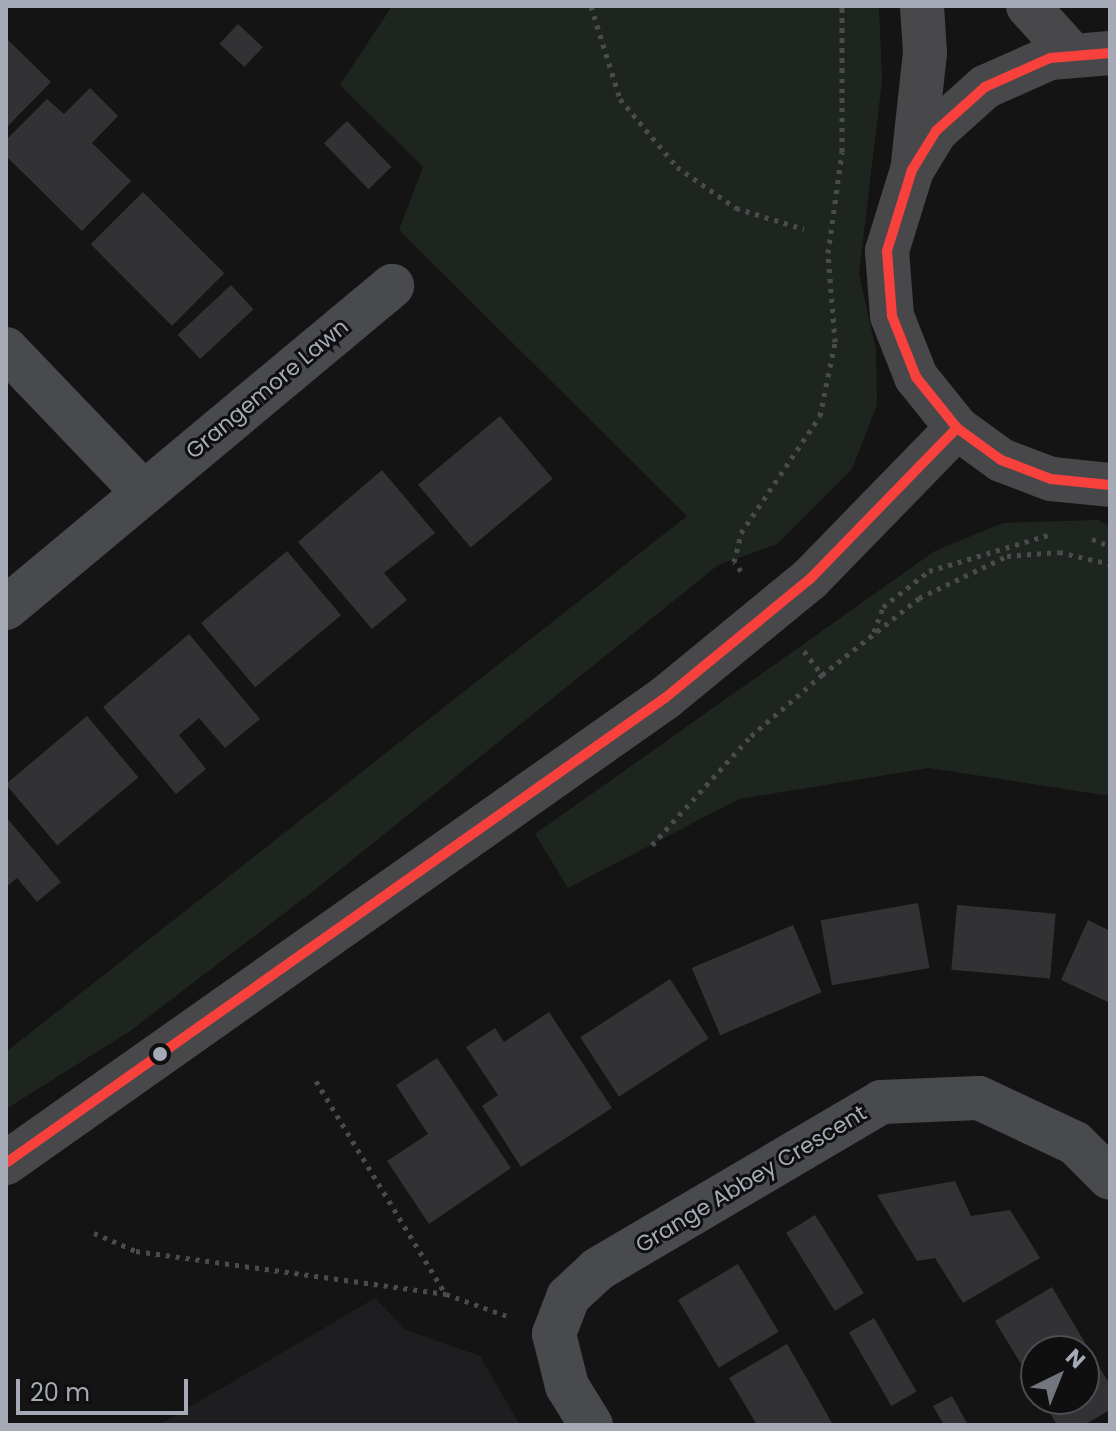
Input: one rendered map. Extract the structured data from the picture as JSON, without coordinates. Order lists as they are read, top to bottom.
{
  "streets": {
    "street": ["Grangemore Lawn", "Grange Abbey Crescent"]
  },
  "scale_bar": "20 m",
  "north": "top right"
}
